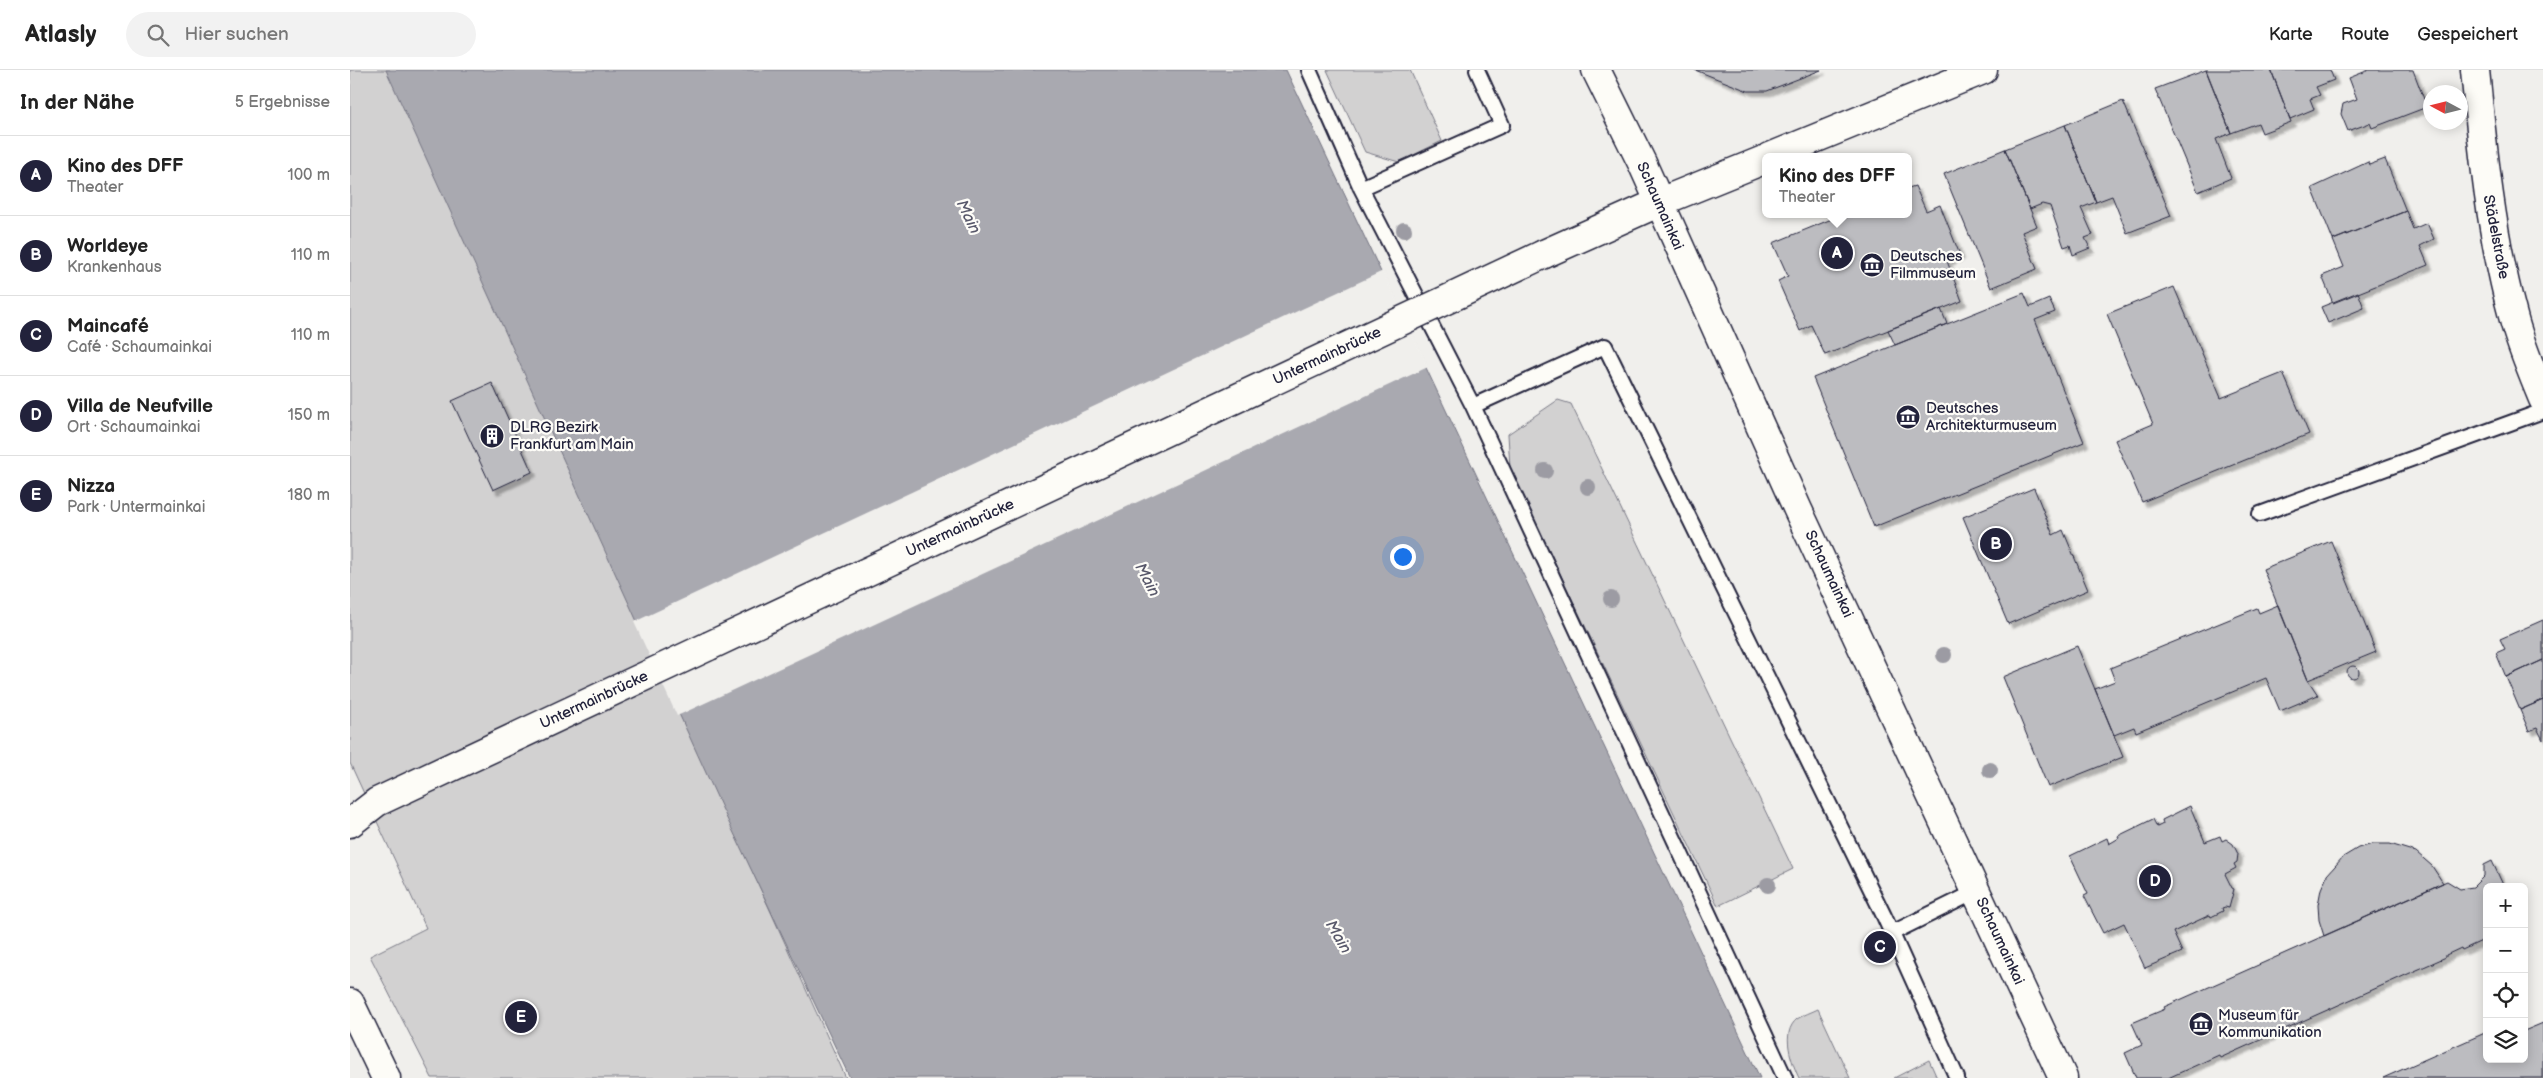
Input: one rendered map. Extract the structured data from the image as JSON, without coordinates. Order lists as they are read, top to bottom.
{
  "streets": {
    "main road": ["Schaumainkai", "Städelstraße", "Untermainbrücke"]
  },
  "crossings": [
    ["Schaumainkai", "Untermainbrücke"]
  ],
  "water": ["Main"],
  "places": {
    "museum": ["Deutsches Filmmuseum", "Deutsches Architekturmuseum", "Museum für Kommunikation"],
    "building": ["DLRG Bezirk Frankfurt am Main"]
  },
  "north": "left",
  "page": {
    "header": "Atlasly",
    "search": "Hier suchen",
    "nav": ["Karte", "Route", "Gespeichert"],
    "heading": ["In der Nähe", "5 Ergebnisse"],
    "list": [
      {
        "mark": "A",
        "name": "Kino des DFF",
        "note": "Theater",
        "value": "100 m"
      },
      {
        "mark": "B",
        "name": "Worldeye",
        "note": "Krankenhaus",
        "value": "110 m"
      },
      {
        "mark": "C",
        "name": "Maincafé",
        "note": "Café · Schaumainkai",
        "value": "110 m"
      },
      {
        "mark": "D",
        "name": "Villa de Neufville",
        "note": "Ort · Schaumainkai",
        "value": "150 m"
      },
      {
        "mark": "E",
        "name": "Nizza",
        "note": "Park · Untermainkai",
        "value": "180 m"
      }
    ],
    "popup": ["Kino des DFF", "Theater"],
    "pins": [
      "A",
      "B",
      "D",
      "C",
      "E"
    ],
    "map_buttons": ["+", "−"]
  }
}
